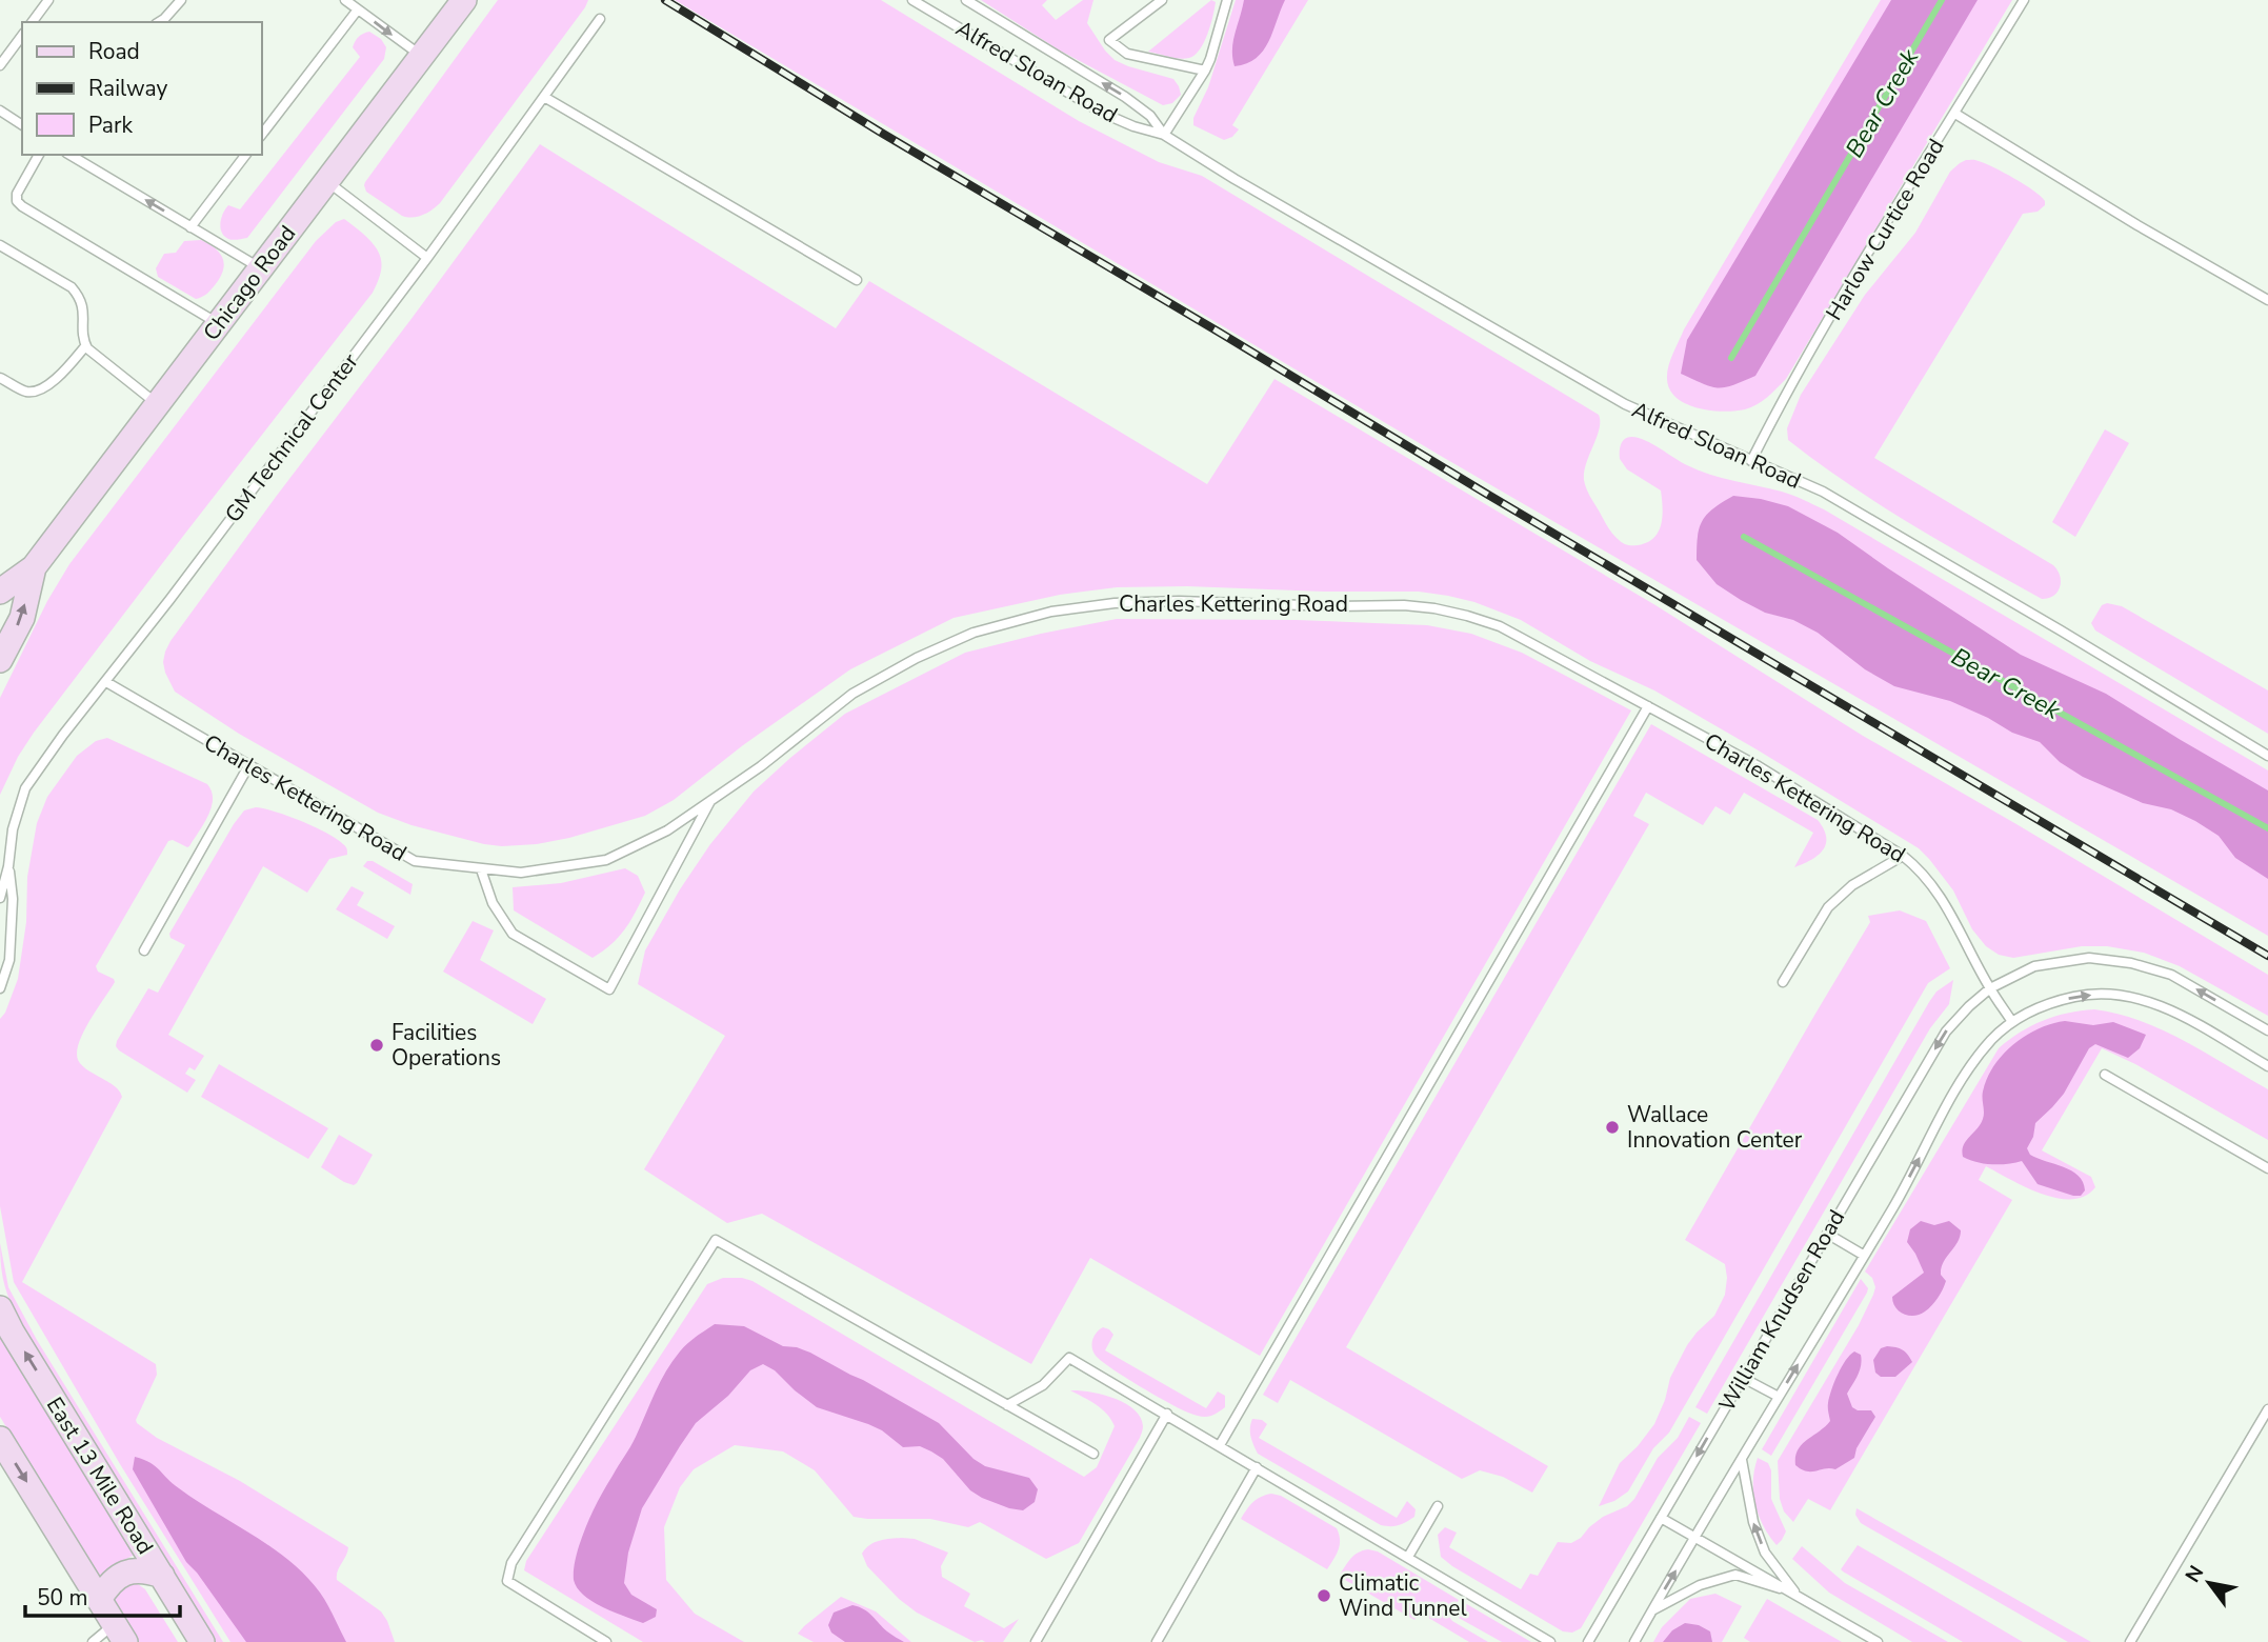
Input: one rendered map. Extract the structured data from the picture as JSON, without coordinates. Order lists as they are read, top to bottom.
{
  "streets": {
    "main road": ["Chicago Road", "East 13 Mile Road"],
    "lane": [
      "Alfred Sloan Road",
      "Harlow Curtice Road",
      "GM Technical Center",
      "Charles Kettering Road",
      "William Knudsen Road"
    ]
  },
  "crossings": [
    ["Alfred Sloan Road", "Harlow Curtice Road"],
    ["GM Technical Center", "Charles Kettering Road"],
    ["Charles Kettering Road", "William Knudsen Road"]
  ],
  "water": ["Bear Creek"],
  "places": ["Facilities Operations", "Wallace Innovation Center", "Climatic Wind Tunnel"],
  "legend": ["Road", "Railway", "Park"],
  "scale_bar": "50 m",
  "north": "top left"
}
